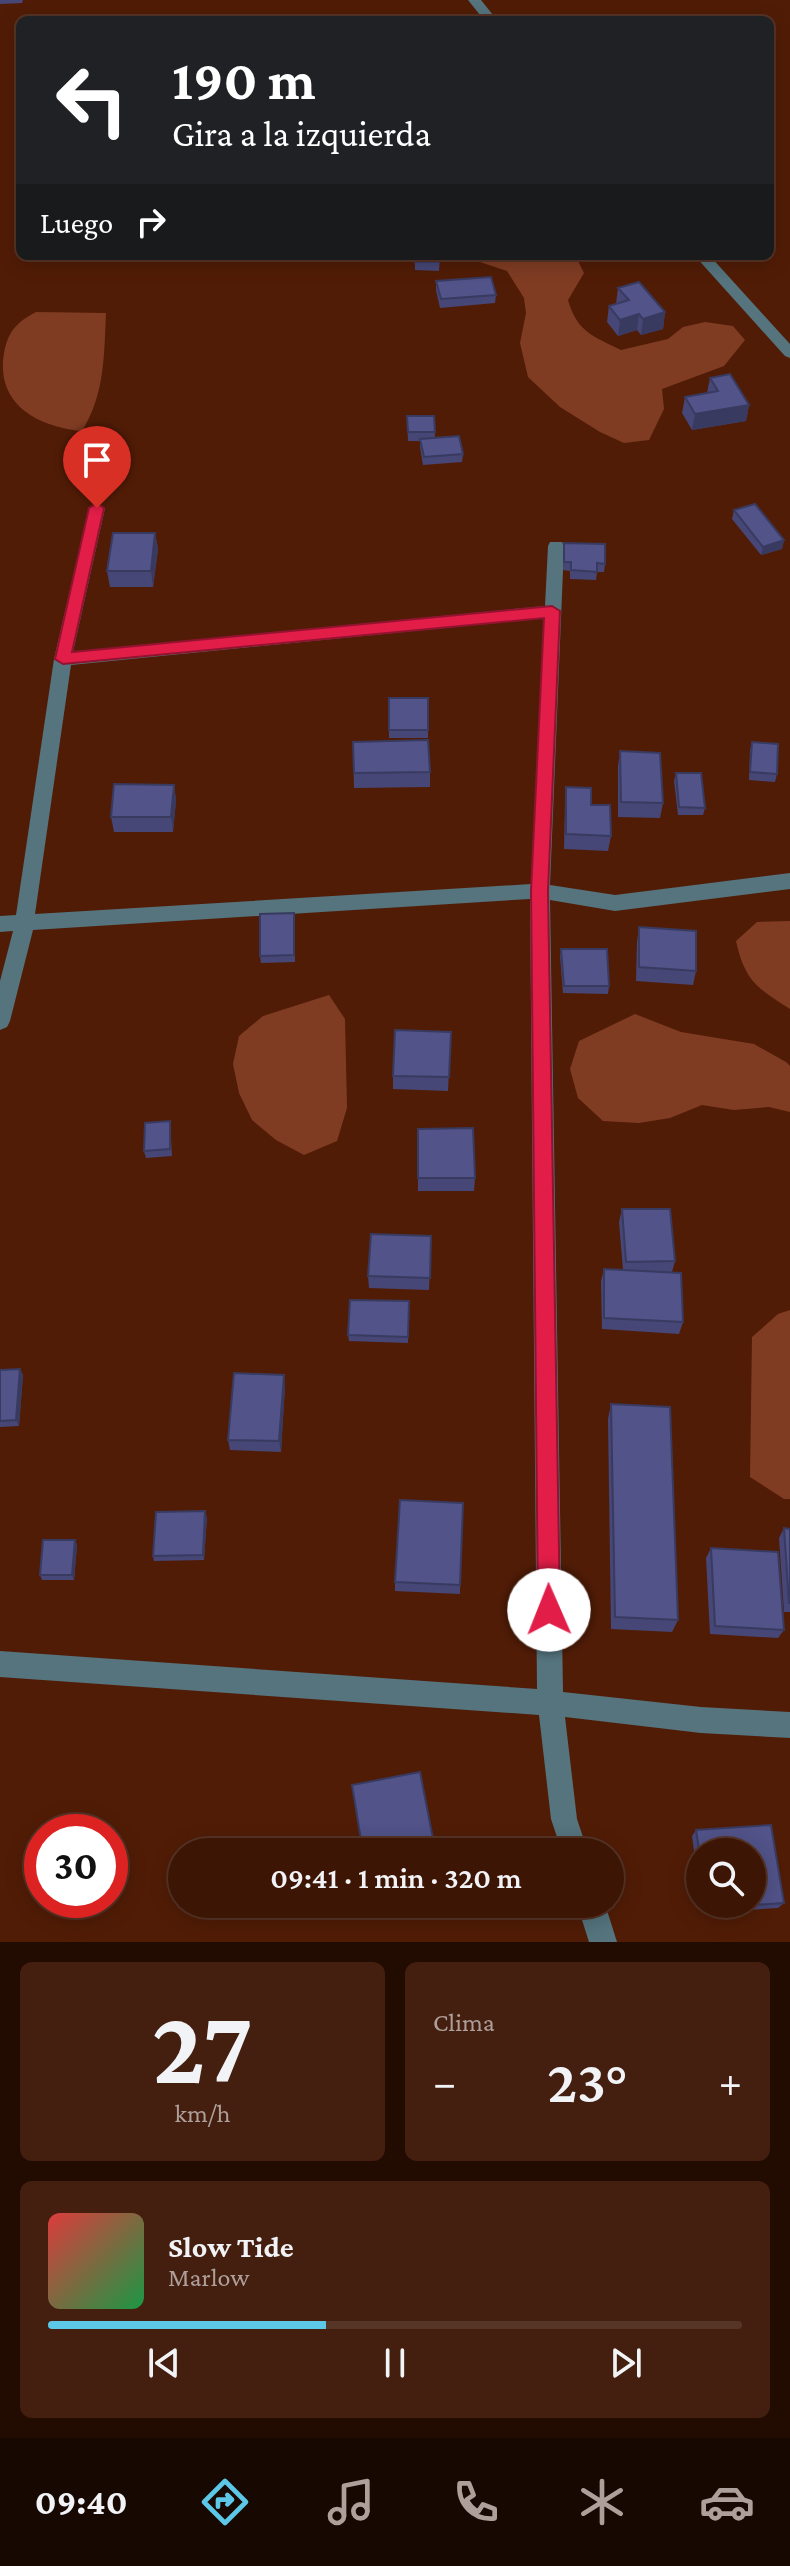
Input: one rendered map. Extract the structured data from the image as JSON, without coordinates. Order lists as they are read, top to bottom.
{
  "page": {
    "turn": ["190 m", "Gira a la izquierda"],
    "then": "Luego",
    "limit": "30",
    "trip": "09:41 · 1 min · 320 m",
    "tile": [
      ["27", "km/h"],
      "Clima"
    ],
    "heat": ["−", "23°", "+"],
    "song": ["Slow Tide", "Marlow"],
    "tabs": "09:40"
  }
}
